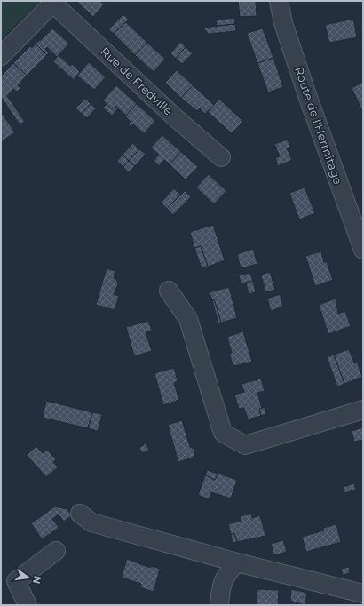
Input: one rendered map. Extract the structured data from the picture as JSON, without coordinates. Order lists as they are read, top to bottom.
{
  "streets": {
    "street": ["Rue de Fredville", "Route de l'Hermitage"]
  },
  "north": "right"
}
